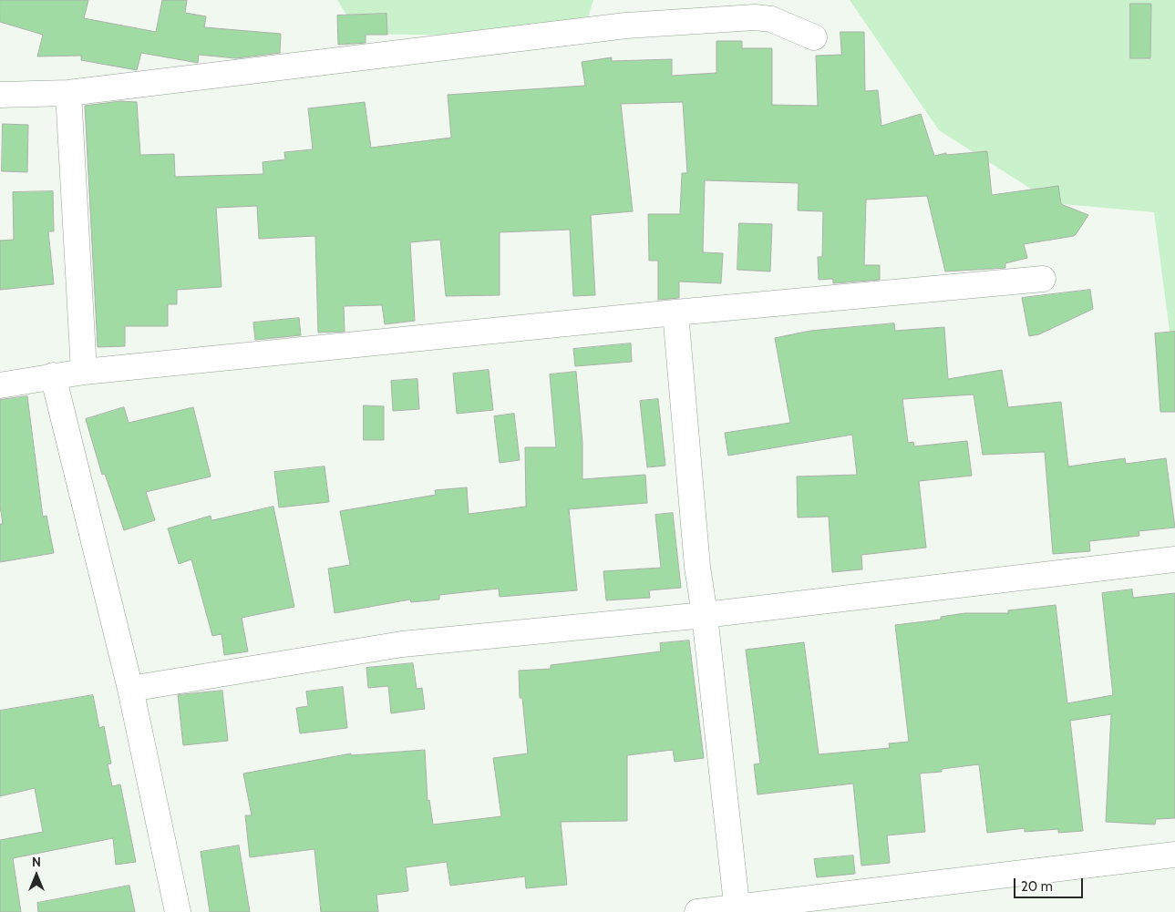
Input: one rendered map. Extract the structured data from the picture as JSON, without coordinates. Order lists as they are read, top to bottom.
{
  "scale_bar": "20 m",
  "north": "top"
}
